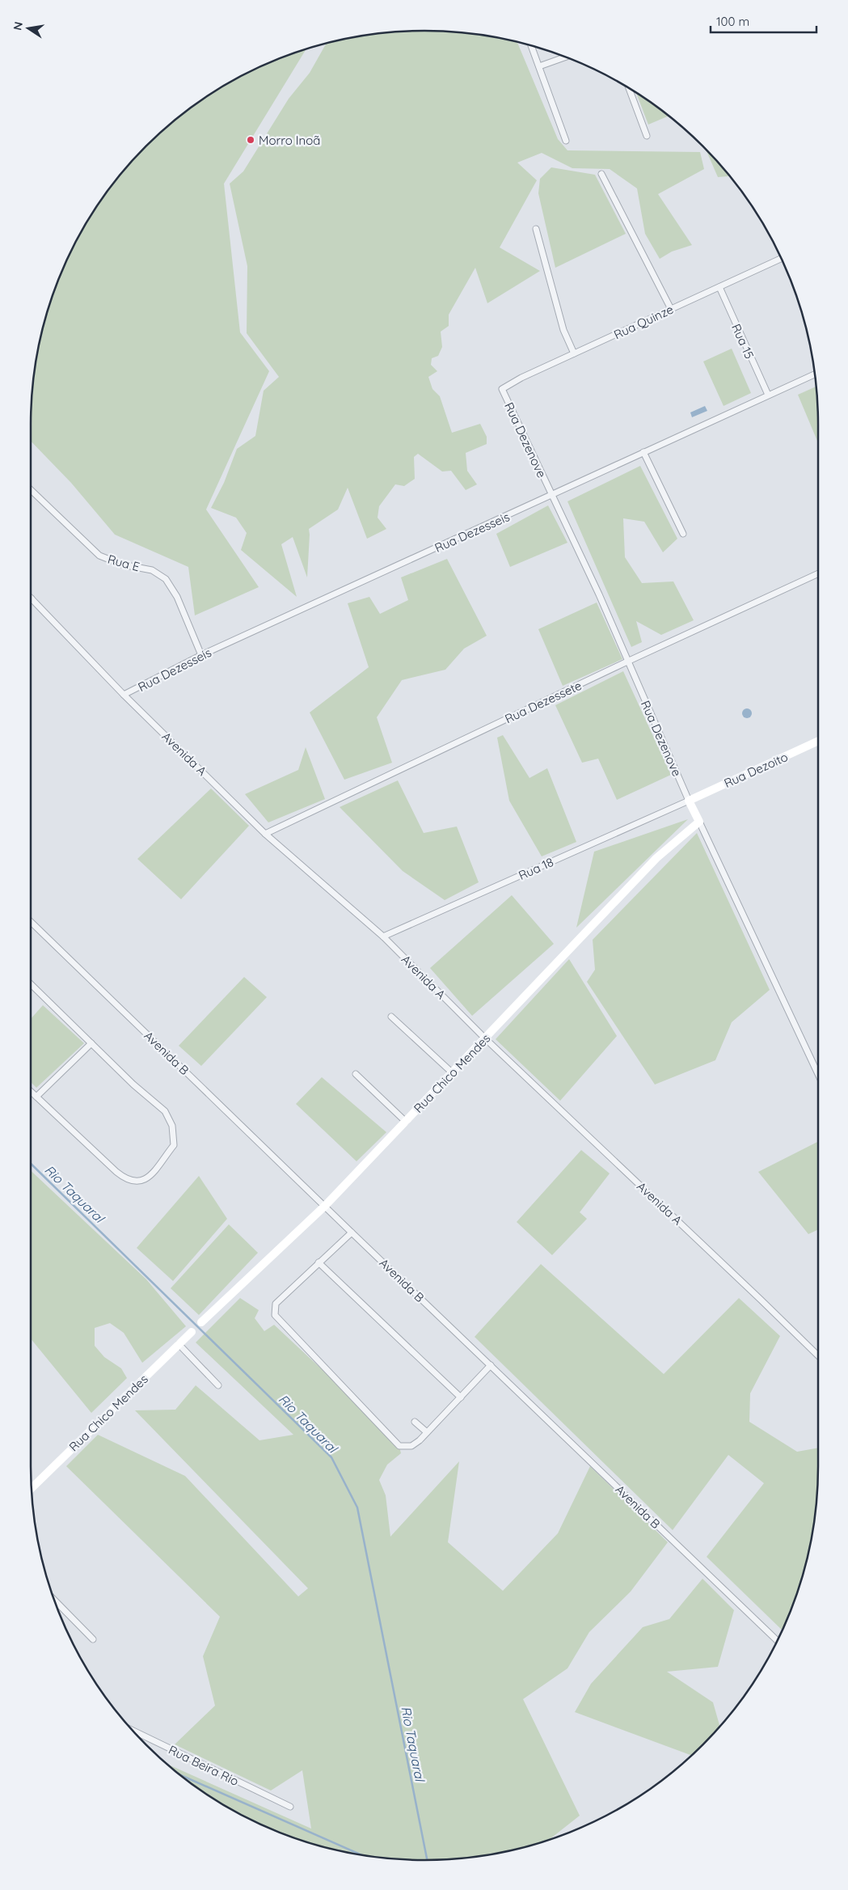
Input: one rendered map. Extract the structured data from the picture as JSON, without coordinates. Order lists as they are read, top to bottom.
{
  "streets": {
    "main road": ["Rua Dezenove", "Rua Dezoito", "Rua Chico Mendes"],
    "street": [
      "Rua Quinze",
      "Rua 15",
      "Rua Dezesseis",
      "Rua E",
      "Rua Dezessete",
      "Avenida A",
      "Rua 18",
      "Avenida B",
      "Rua Beira Rio"
    ]
  },
  "crossings": [
    ["Rua Quinze", "Rua 15"],
    ["Rua Quinze", "Rua Dezenove"],
    ["Rua 15", "Rua Dezesseis"],
    ["Rua Dezenove", "Rua Dezesseis"],
    ["Rua Dezenove", "Rua Dezessete"],
    ["Rua Dezenove", "Rua Dezoito"],
    ["Rua Dezenove", "Rua 18"],
    ["Rua Dezenove", "Rua Chico Mendes"],
    ["Rua Dezesseis", "Rua E"],
    ["Rua Dezesseis", "Avenida A"],
    ["Rua Dezessete", "Avenida A"],
    ["Avenida A", "Rua 18"],
    ["Avenida A", "Rua Chico Mendes"],
    ["Rua Dezoito", "Rua 18"],
    ["Avenida B", "Rua Chico Mendes"]
  ],
  "water": ["Rio Taquaral"],
  "places": ["Morro Inoã"],
  "scale_bar": "100 m",
  "north": "left"
}
